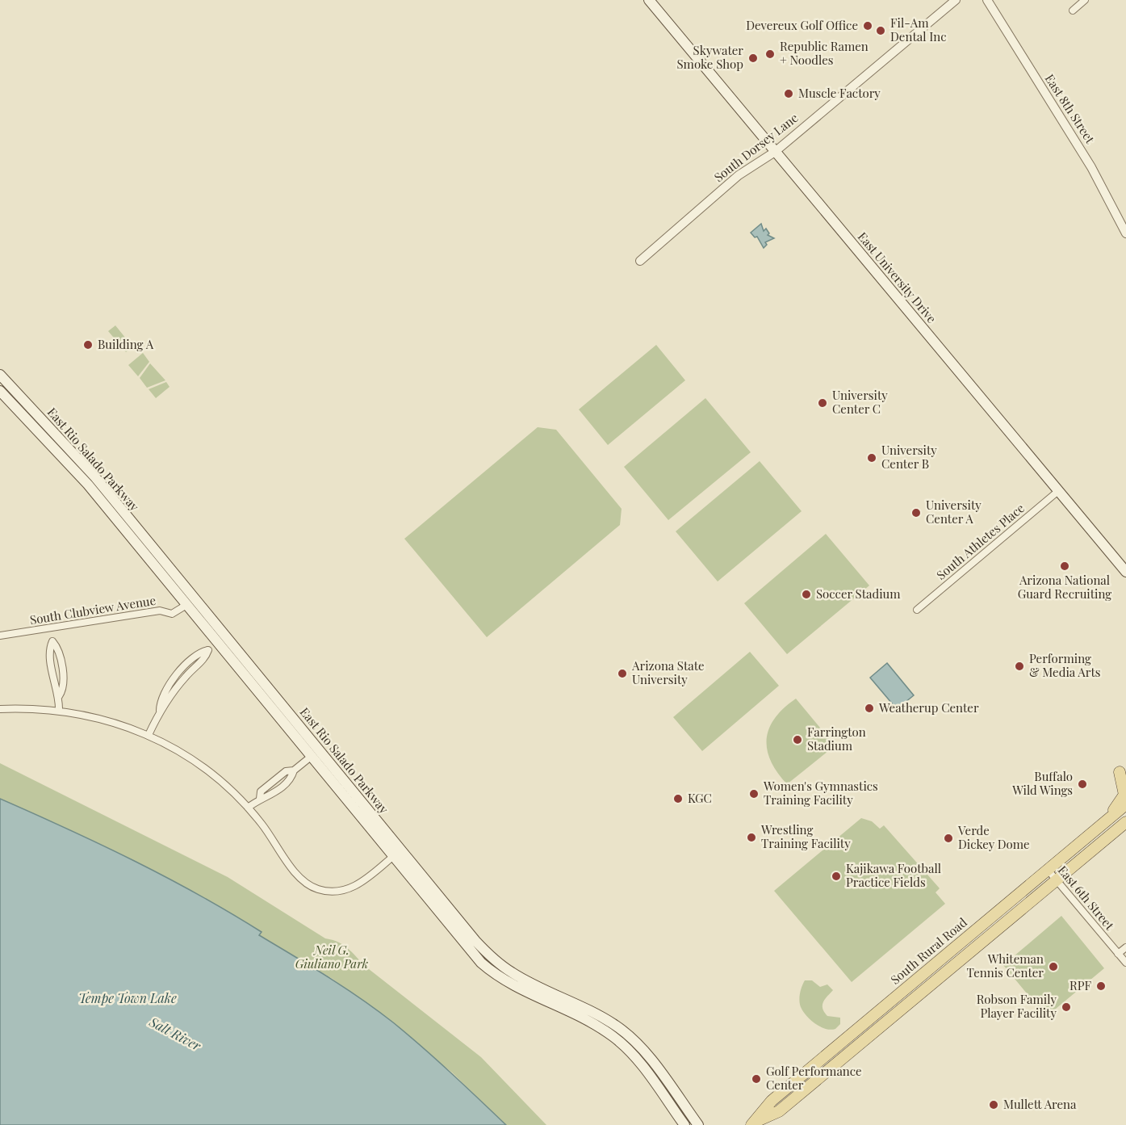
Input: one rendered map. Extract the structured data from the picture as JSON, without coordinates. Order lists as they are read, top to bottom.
{
  "streets": {
    "main road": ["East University Drive", "East Rio Salado Parkway", "South Rural Road"],
    "street": [
      "East 8th Street",
      "South Dorsey Lane",
      "South Athletes Place",
      "South Clubview Avenue",
      "East 6th Street"
    ]
  },
  "crossings": [
    ["South Dorsey Lane", "East University Drive"],
    ["East University Drive", "South Athletes Place"],
    ["East Rio Salado Parkway", "South Clubview Avenue"],
    ["East 6th Street", "South Rural Road"]
  ],
  "water": ["Tempe Town Lake", "Salt River"],
  "parks": ["Neil G. Giuliano Park"],
  "places": [
    "Devereux Golf Office",
    "Fil-Am Dental Inc",
    "Republic Ramen + Noodles",
    "Skywater Smoke Shop",
    "Muscle Factory",
    "Building A",
    "University Center C",
    "University Center B",
    "University Center A",
    "Arizona National Guard Recruiting",
    "Soccer Stadium",
    "Performing & Media Arts",
    "Arizona State University",
    "Weatherup Center",
    "Farrington Stadium",
    "Buffalo Wild Wings",
    "Women's Gymnastics Training Facility",
    "KGC",
    "Wrestling Training Facility",
    "Verde Dickey Dome",
    "Kajikawa Football Practice Fields",
    "Whiteman Tennis Center",
    "RPF",
    "Robson Family Player Facility",
    "Golf Performance Center",
    "Mullett Arena"
  ]
}
